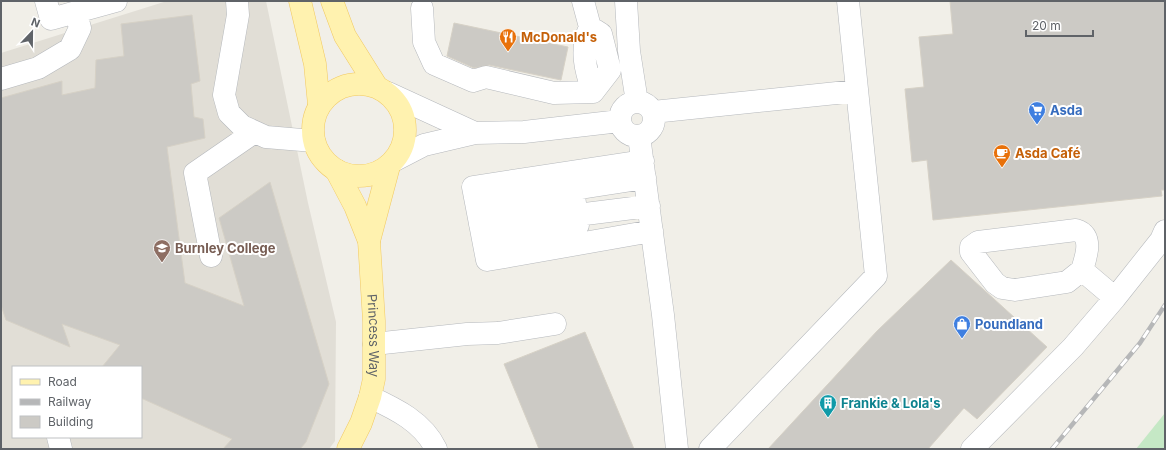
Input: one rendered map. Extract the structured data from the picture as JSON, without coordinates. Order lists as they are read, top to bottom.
{
  "streets": {
    "main road": ["Princess Way"]
  },
  "places": {
    "restaurant": ["McDonald's"],
    "supermarket": ["Asda"],
    "cafe": ["Asda Café"],
    "school or university": ["Burnley College"],
    "shop": ["Poundland"],
    "building": ["Frankie & Lola's"]
  },
  "legend": ["Road", "Railway", "Building"],
  "scale_bar": "20 m",
  "north": "top"
}
